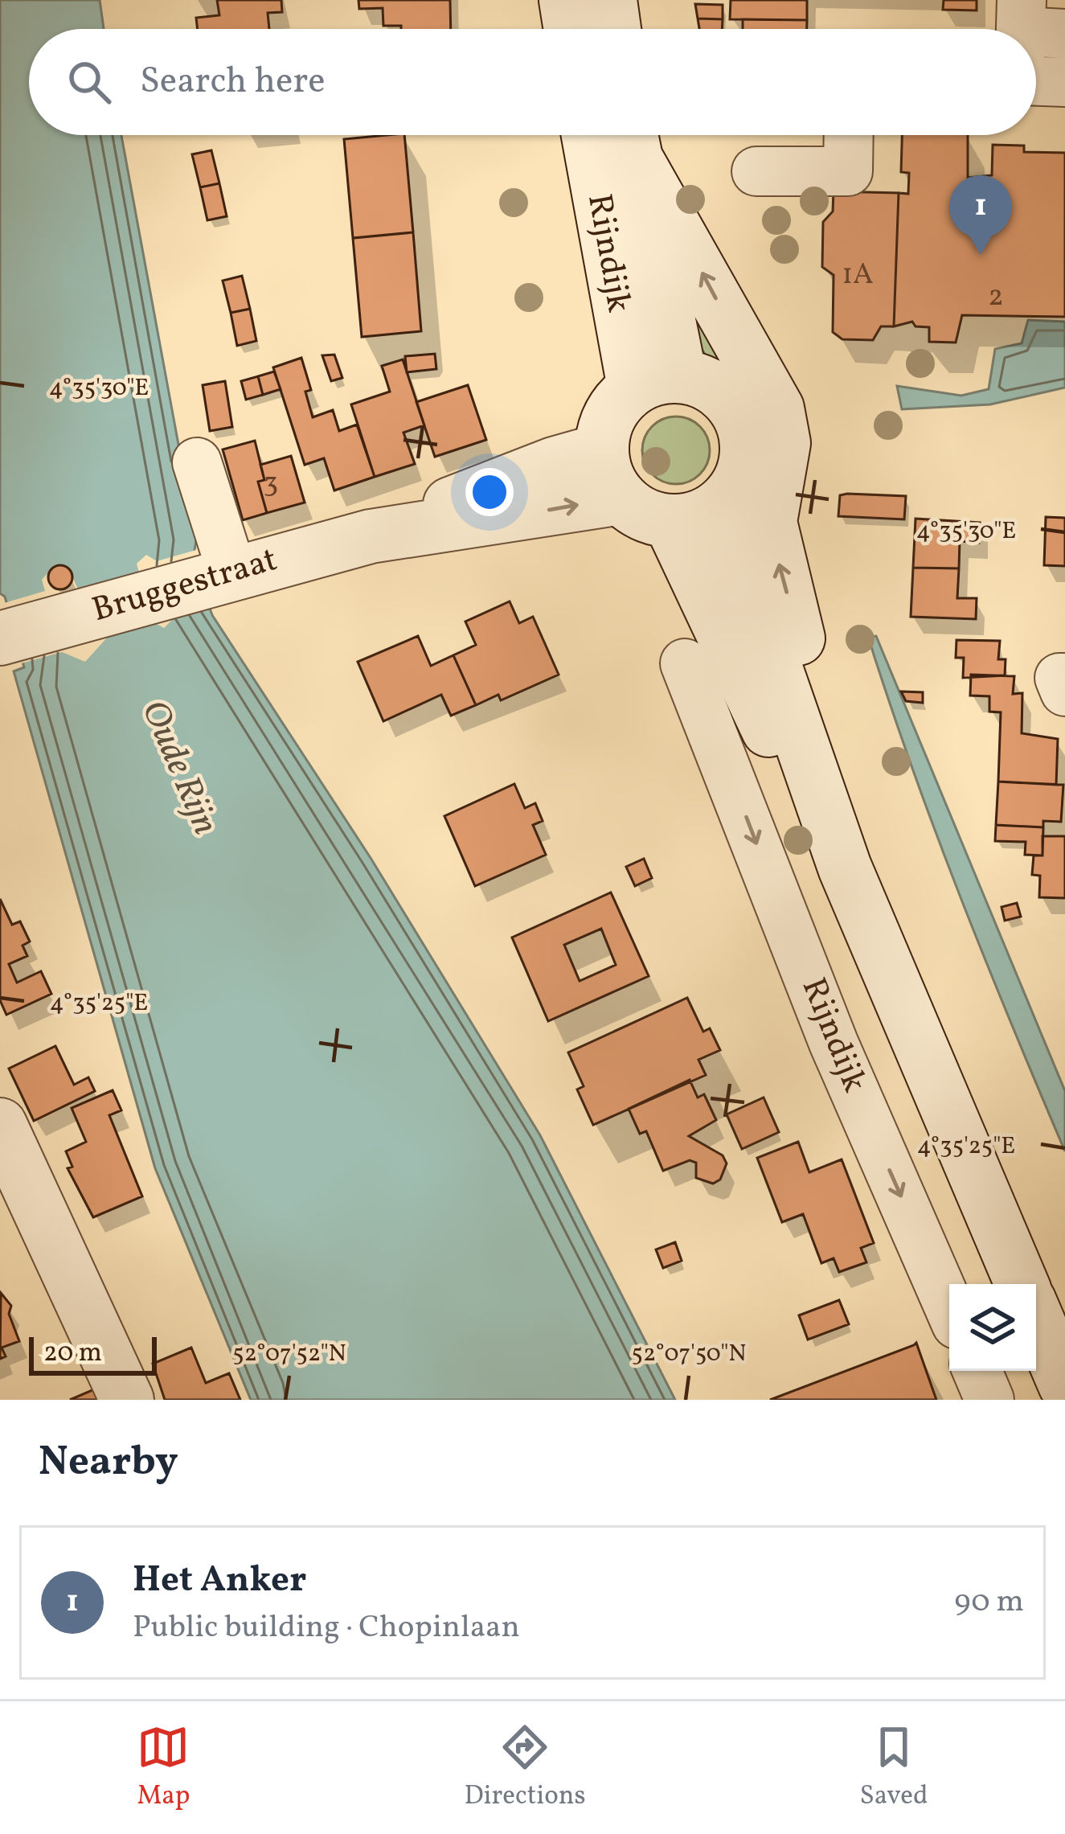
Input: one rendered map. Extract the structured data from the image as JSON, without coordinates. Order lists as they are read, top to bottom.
{
  "streets": {
    "main road": ["Rijndijk", "Bruggestraat"]
  },
  "crossings": [
    ["Rijndijk", "Bruggestraat"]
  ],
  "water": ["Oude Rijn"],
  "house_numbers": ["1A", "2", "3"],
  "scale_bar": "20 m",
  "page": {
    "search": "Search here",
    "pins": "1",
    "scale": "20 m",
    "heading": "Nearby",
    "list": [
      {
        "mark": "1",
        "name": "Het Anker",
        "note": "Public building · Chopinlaan",
        "value": "90 m"
      }
    ],
    "nav": ["Map", "Directions", "Saved"]
  },
  "coordinates": [
    "4°35'30\"E",
    "4°35'25\"E",
    "52°07'52\"N",
    "52°07'50\"N"
  ]
}
